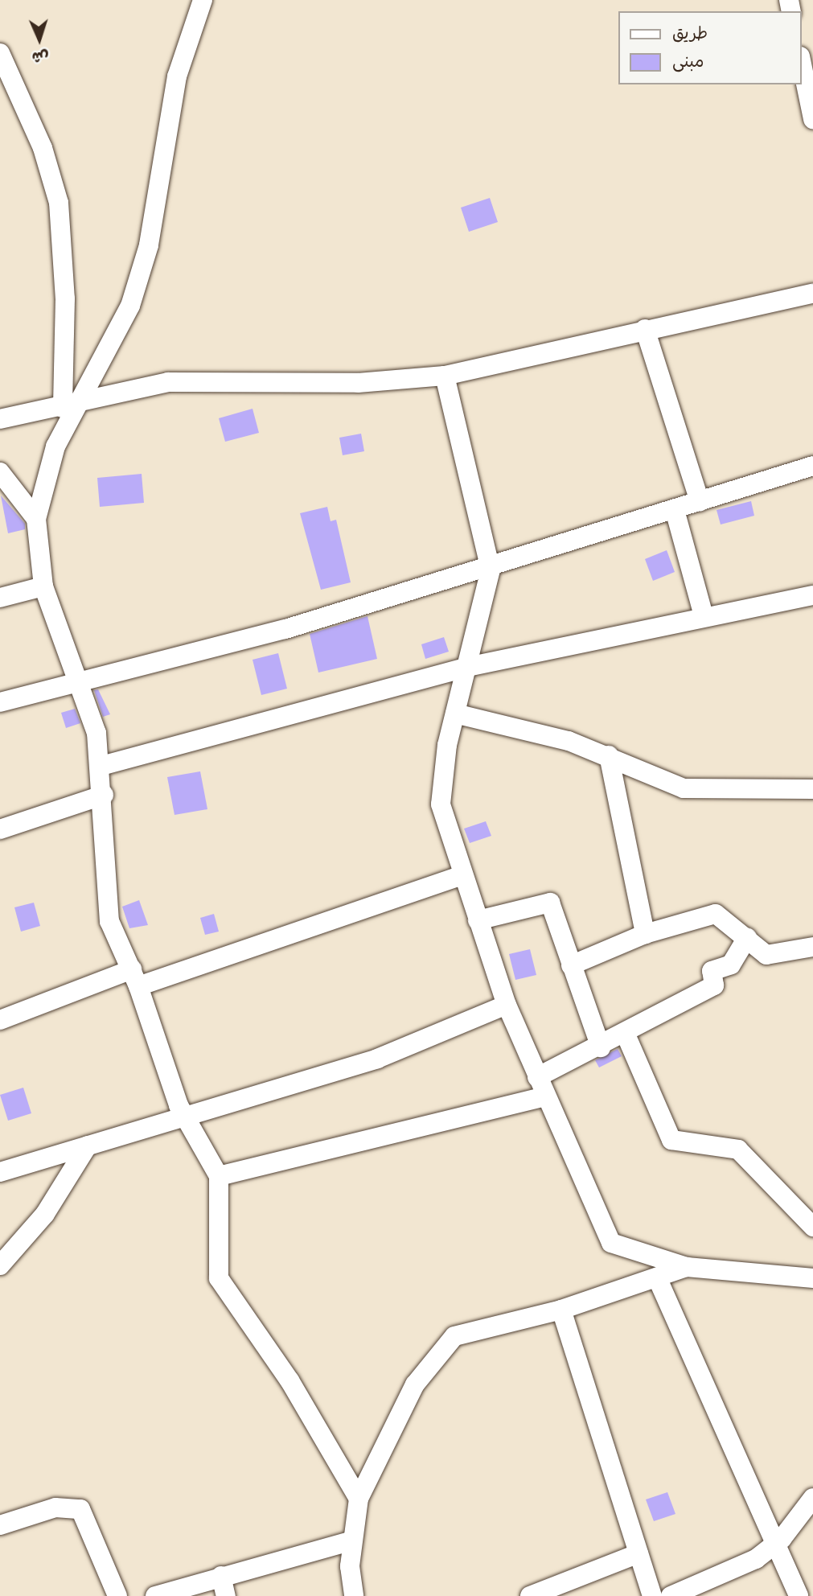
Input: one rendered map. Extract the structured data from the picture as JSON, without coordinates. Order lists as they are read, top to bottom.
{
  "legend": ["طريق", "مبنى"],
  "north": "bottom"
}
